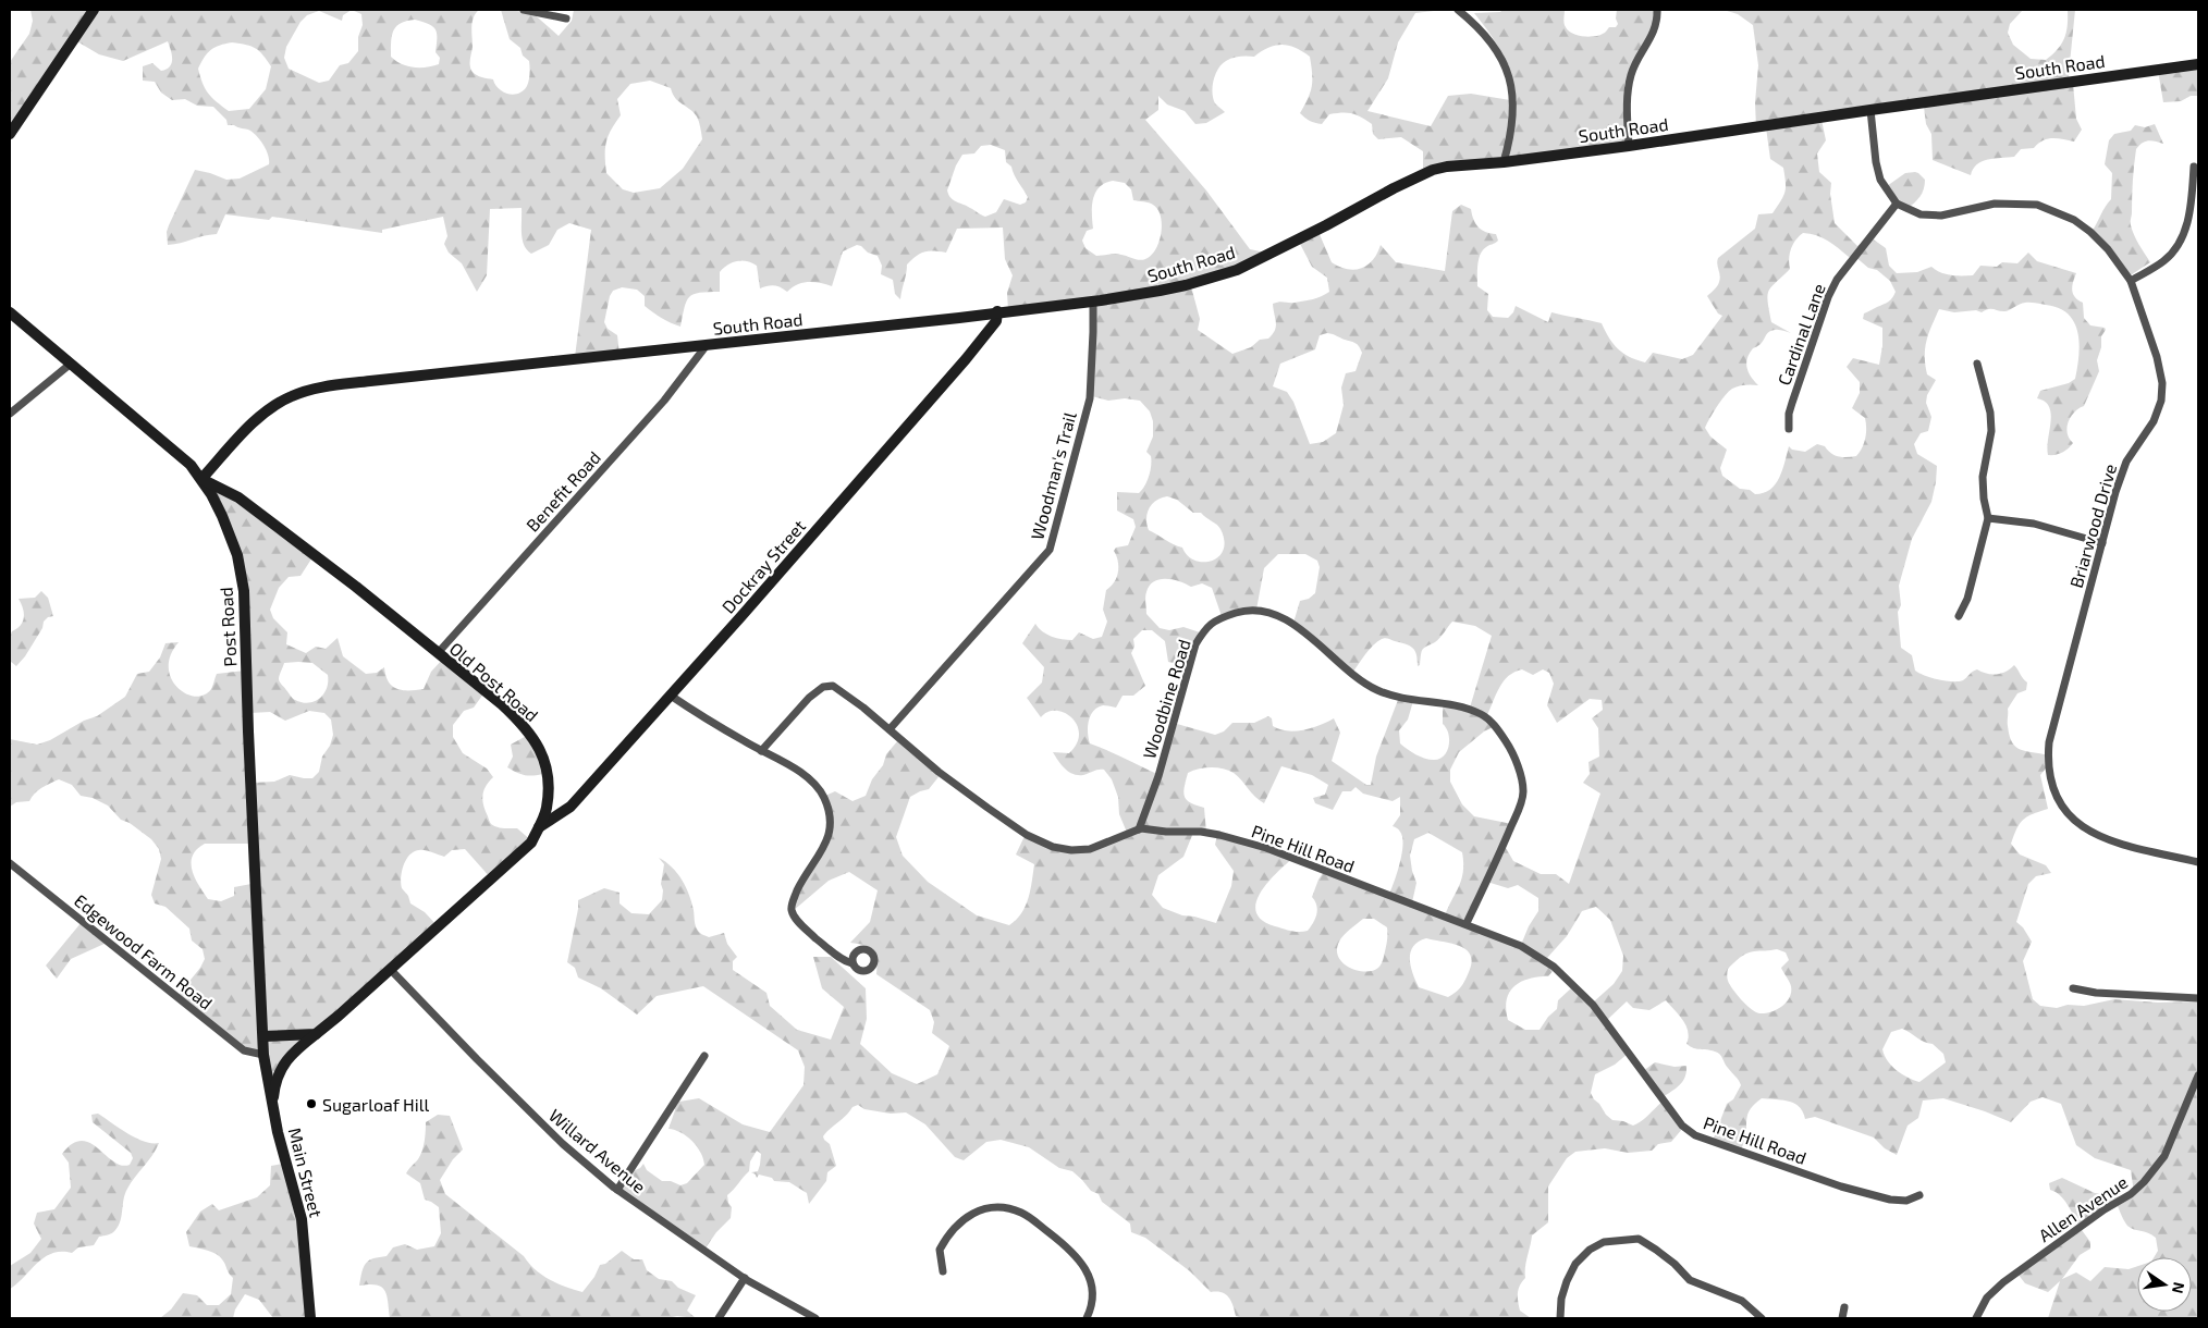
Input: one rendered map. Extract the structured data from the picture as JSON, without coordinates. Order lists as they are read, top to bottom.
{
  "streets": {
    "street": [
      "South Road",
      "Cardinal Lane",
      "Woodman's Trail",
      "Benefit Road",
      "Briarwood Drive",
      "Dockray Street",
      "Post Road",
      "Old Post Road",
      "Woodbine Road",
      "Pine Hill Road",
      "Edgewood Farm Road",
      "Willard Avenue",
      "Main Street",
      "Allen Avenue"
    ]
  },
  "crossings": [
    ["South Road", "Woodman's Trail"],
    ["South Road", "Benefit Road"],
    ["South Road", "Dockray Street"],
    ["South Road", "Post Road"],
    ["South Road", "Old Post Road"],
    ["Cardinal Lane", "Briarwood Drive"],
    ["Woodman's Trail", "Pine Hill Road"],
    ["Benefit Road", "Old Post Road"],
    ["Dockray Street", "Old Post Road"],
    ["Post Road", "Old Post Road"],
    ["Post Road", "Main Street"],
    ["Old Post Road", "Willard Avenue"],
    ["Old Post Road", "Main Street"],
    ["Woodbine Road", "Pine Hill Road"],
    ["Edgewood Farm Road", "Main Street"]
  ],
  "places": ["Sugarloaf Hill"],
  "north": "right"
}
